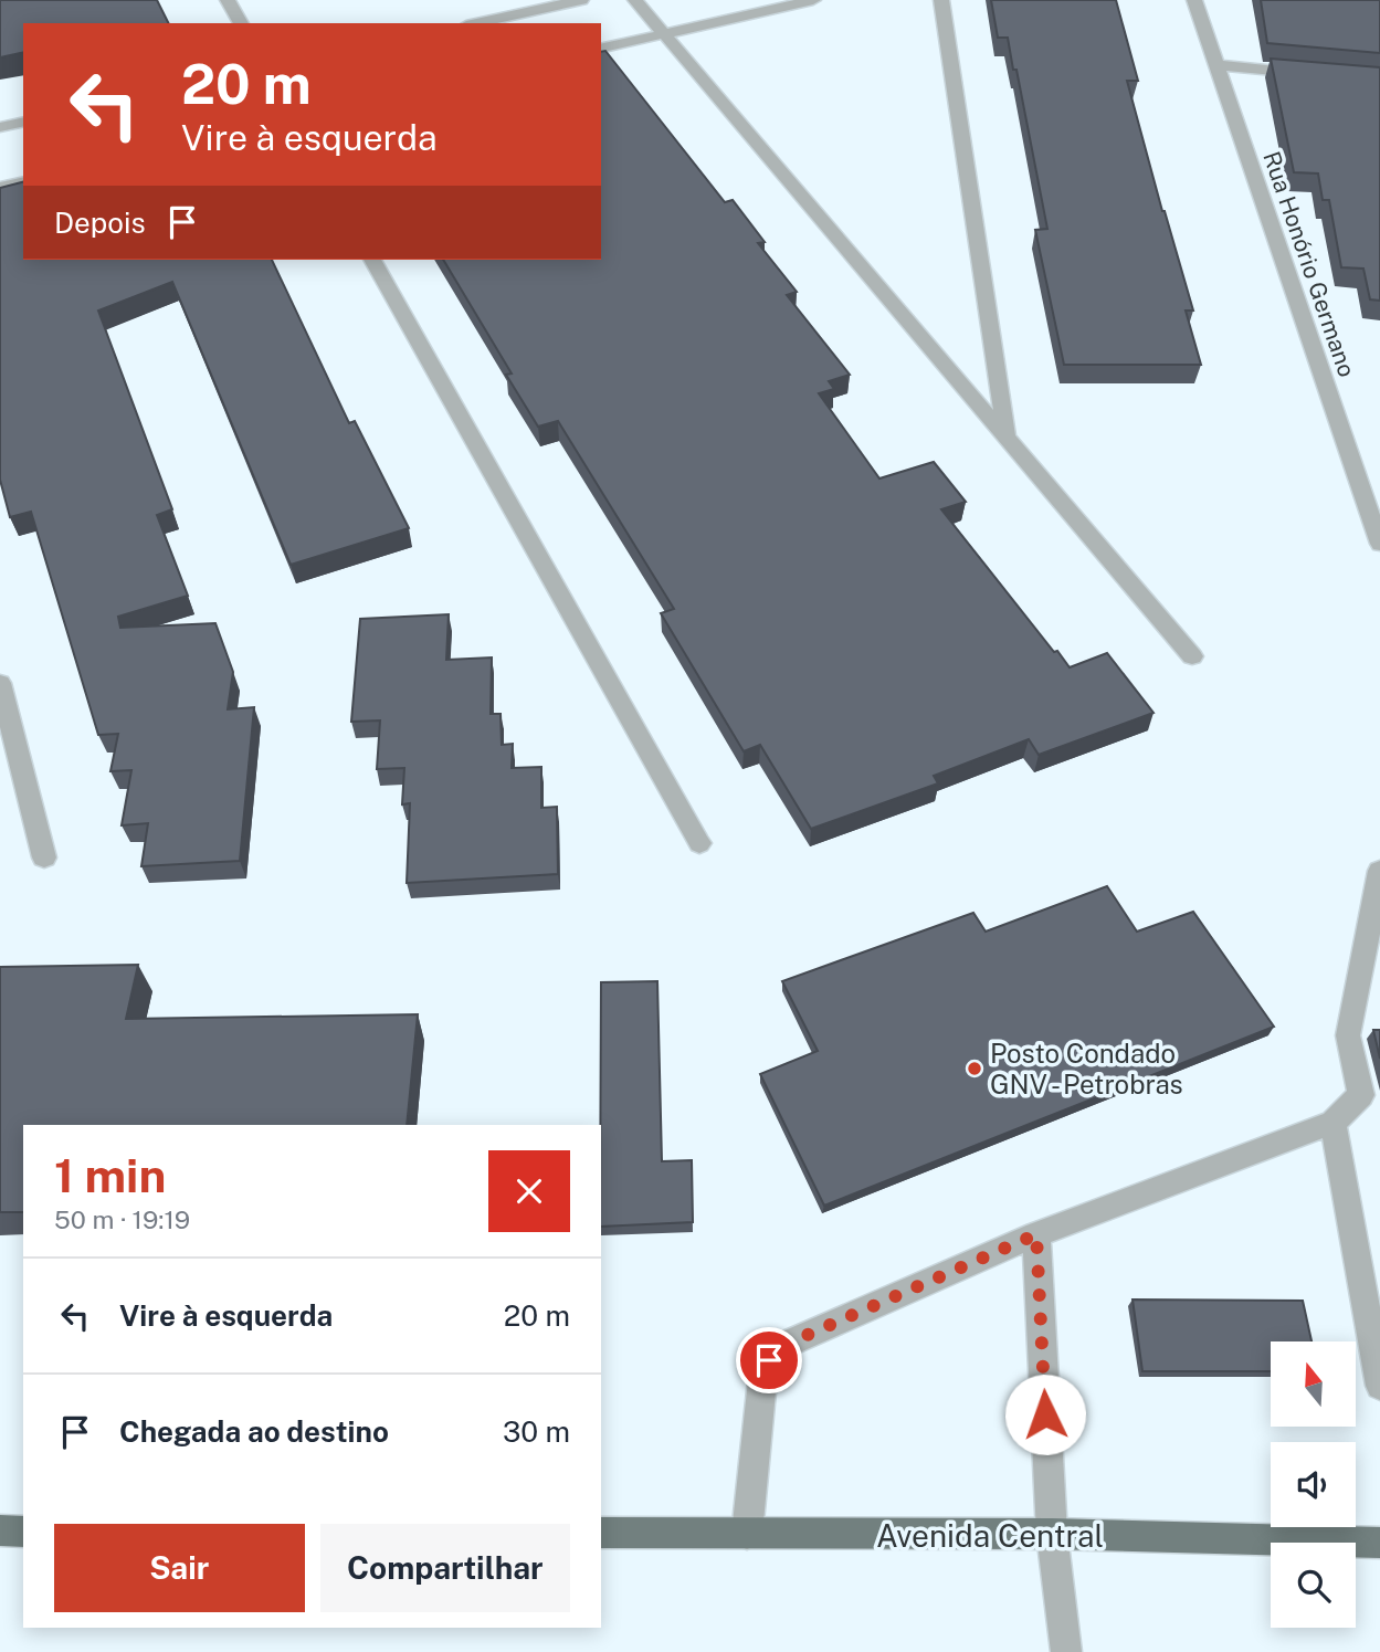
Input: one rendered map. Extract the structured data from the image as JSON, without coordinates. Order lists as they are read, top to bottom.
{
  "streets": {
    "main road": ["Avenida Central"],
    "street": ["Rua Honório Germano"]
  },
  "places": ["Posto Condado GNV - Petrobras"],
  "north": "top",
  "page": {
    "turn": ["20 m", "Vire à esquerda"],
    "then": "Depois",
    "heading": ["1 min", "50 m · 19:19"],
    "list": [
      {
        "name": "Vire à esquerda",
        "value": "20 m"
      },
      {
        "name": "Chegada ao destino",
        "value": "30 m"
      }
    ],
    "buttons": ["Sair", "Compartilhar"]
  }
}
